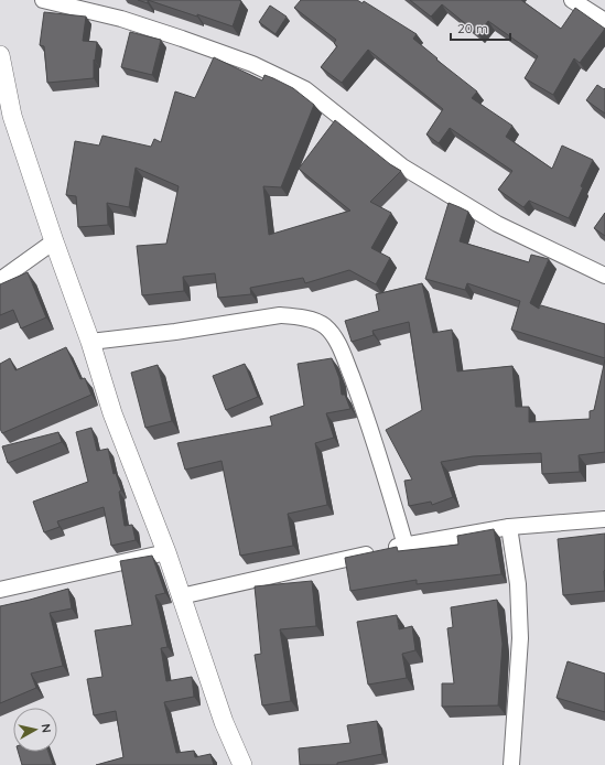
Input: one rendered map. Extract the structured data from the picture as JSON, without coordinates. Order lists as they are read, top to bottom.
{
  "scale_bar": "20 m",
  "north": "right"
}
